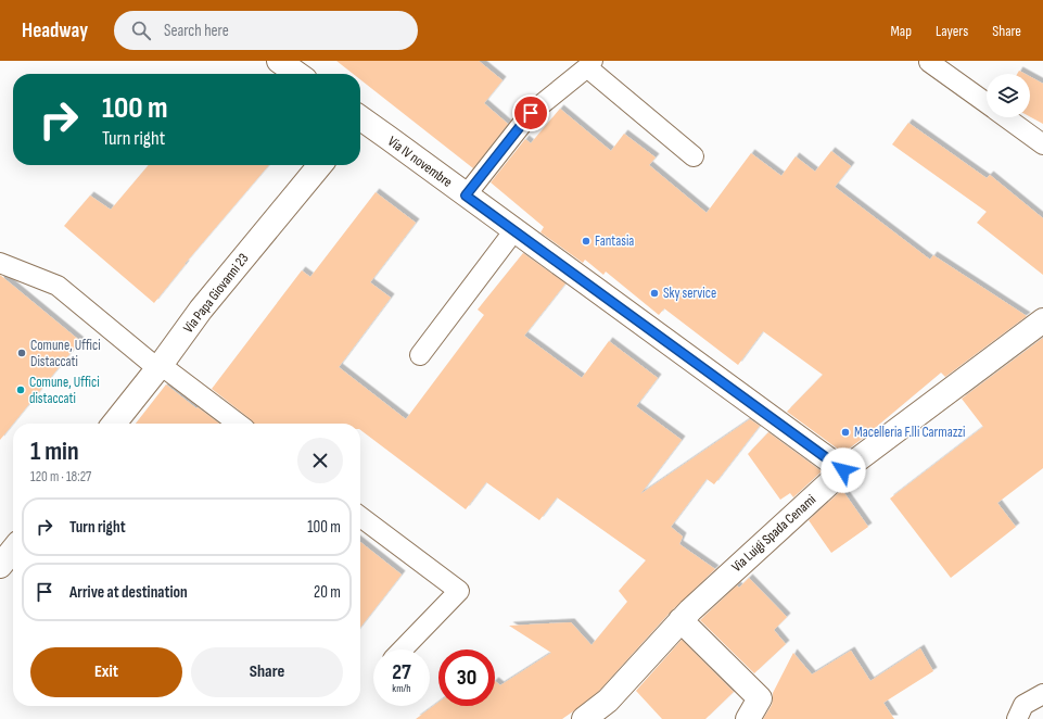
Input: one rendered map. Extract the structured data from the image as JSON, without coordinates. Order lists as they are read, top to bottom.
{
  "streets": {
    "street": ["Via IV novembre", "Via Papa Giovanni 23", "Via Luigi Spada Cenami"]
  },
  "crossings": [
    ["Via IV novembre", "Via Luigi Spada Cenami"]
  ],
  "places": [
    "Fantasia",
    "Sky service",
    "Comune, Uffici Distaccati",
    "Comune, Uffici distaccati",
    "Macelleria F.lli Carmazzi"
  ],
  "page": {
    "header": "Headway",
    "search": "Search here",
    "nav": ["Map", "Layers", "Share"],
    "turn": ["100 m", "Turn right"],
    "heading": ["1 min", "120 m · 18:27"],
    "list": [
      {
        "name": "Turn right",
        "value": "100 m"
      },
      {
        "name": "Arrive at destination",
        "value": "20 m"
      }
    ],
    "buttons": ["Exit", "Share"],
    "speed": "27 km/h",
    "limit": "30"
  }
}
